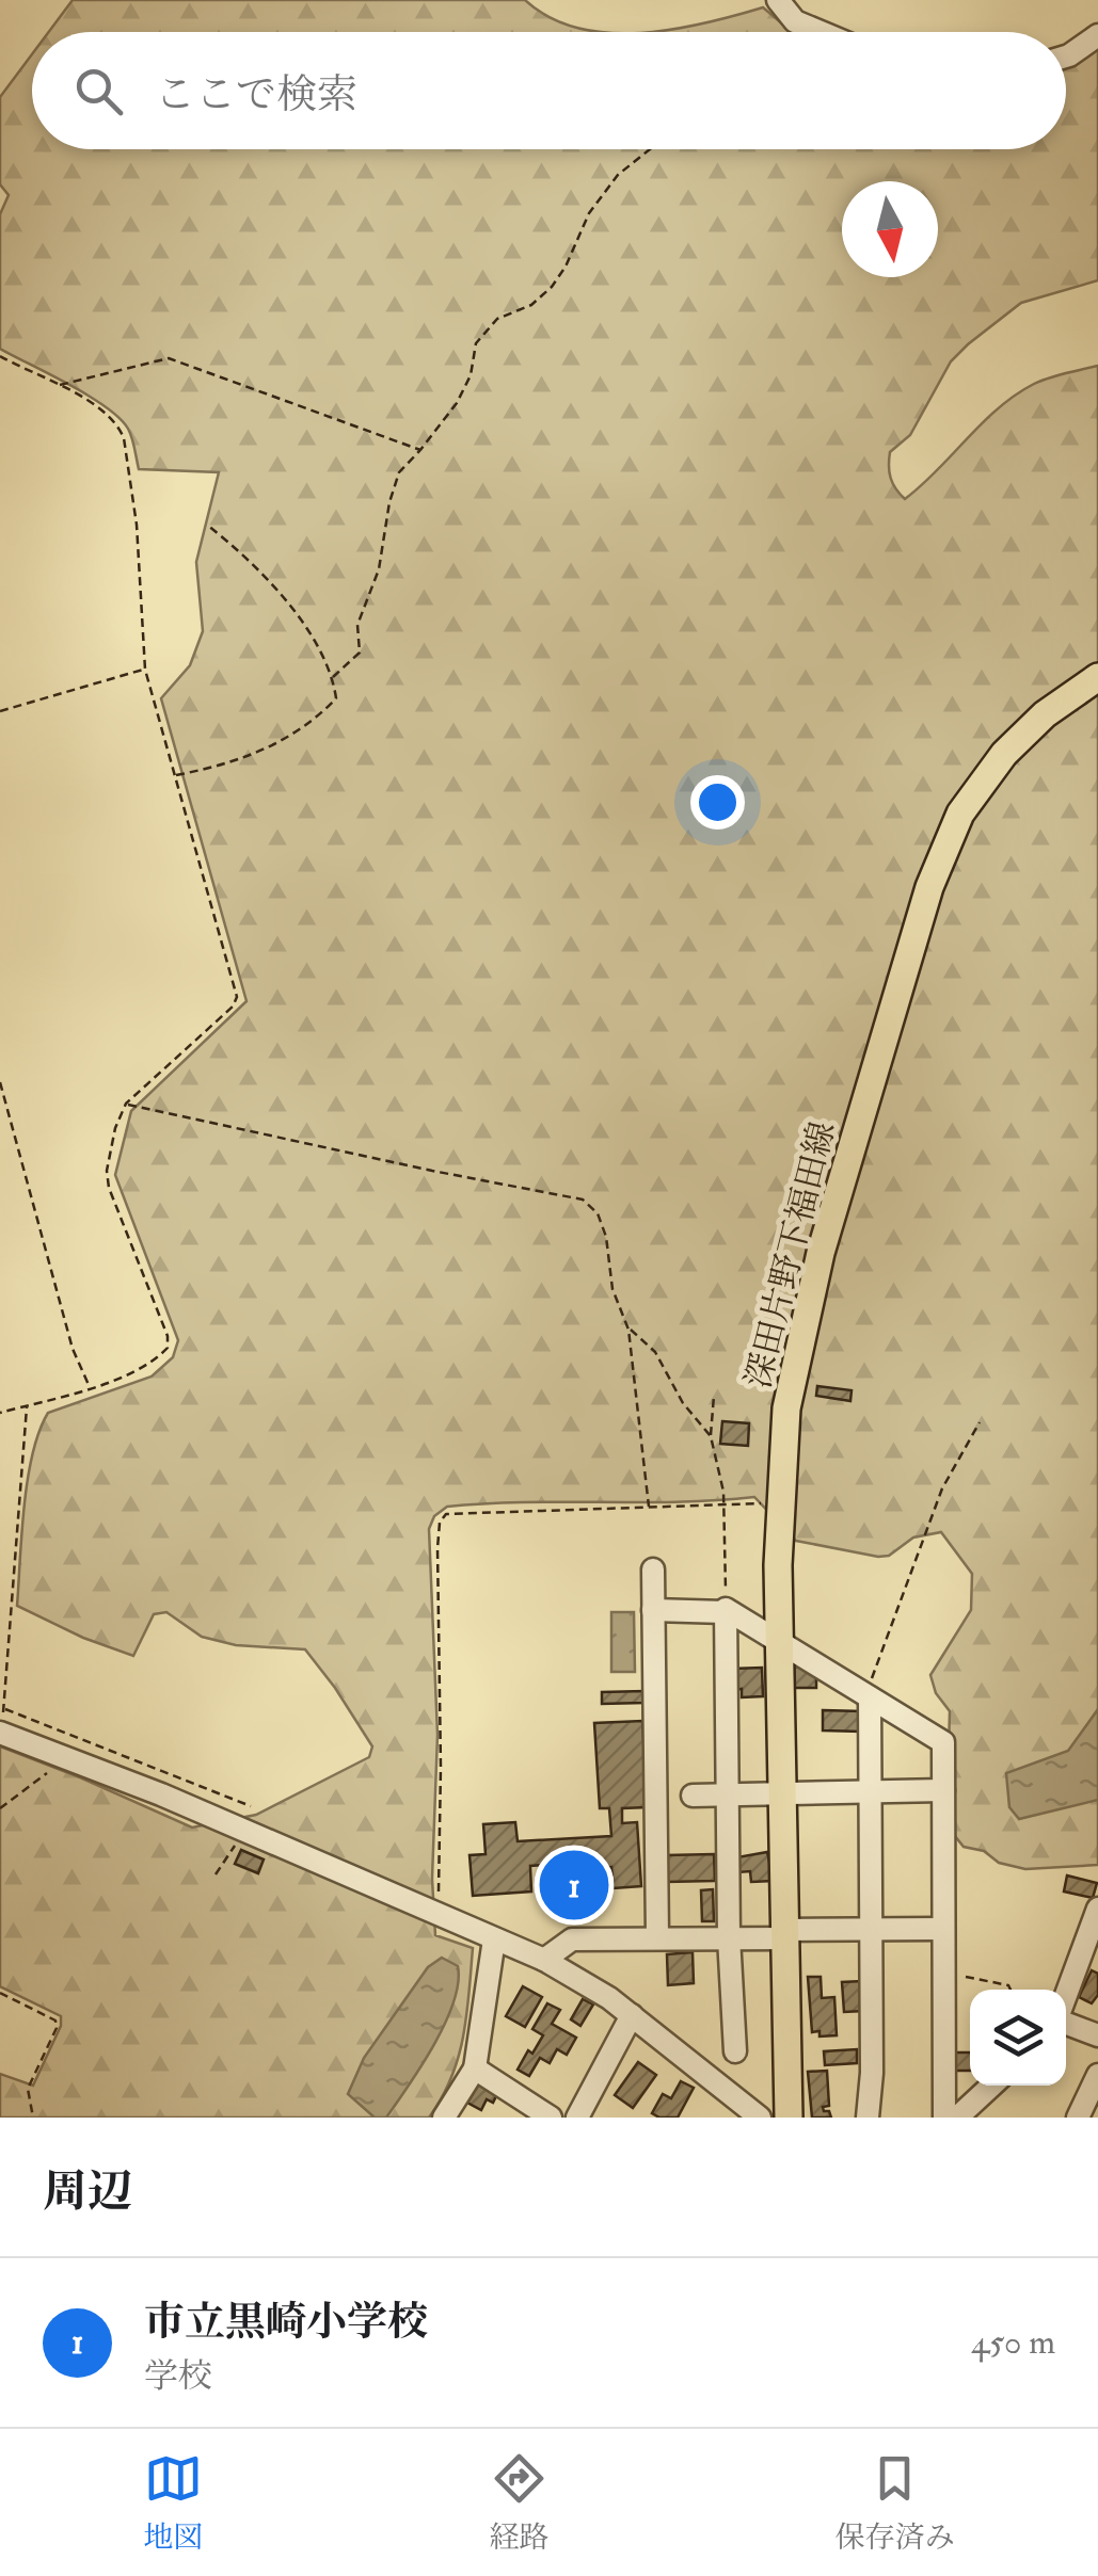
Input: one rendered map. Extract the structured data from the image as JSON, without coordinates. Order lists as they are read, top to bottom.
{
  "streets": {
    "main road": ["深田片野下福田線"]
  },
  "north": "bottom",
  "page": {
    "search": "ここで検索",
    "pins": "1",
    "heading": "周辺",
    "list": [
      {
        "mark": "1",
        "name": "市立黒崎小学校",
        "note": "学校",
        "value": "450 m"
      }
    ],
    "nav": ["地図", "経路", "保存済み"]
  }
}
